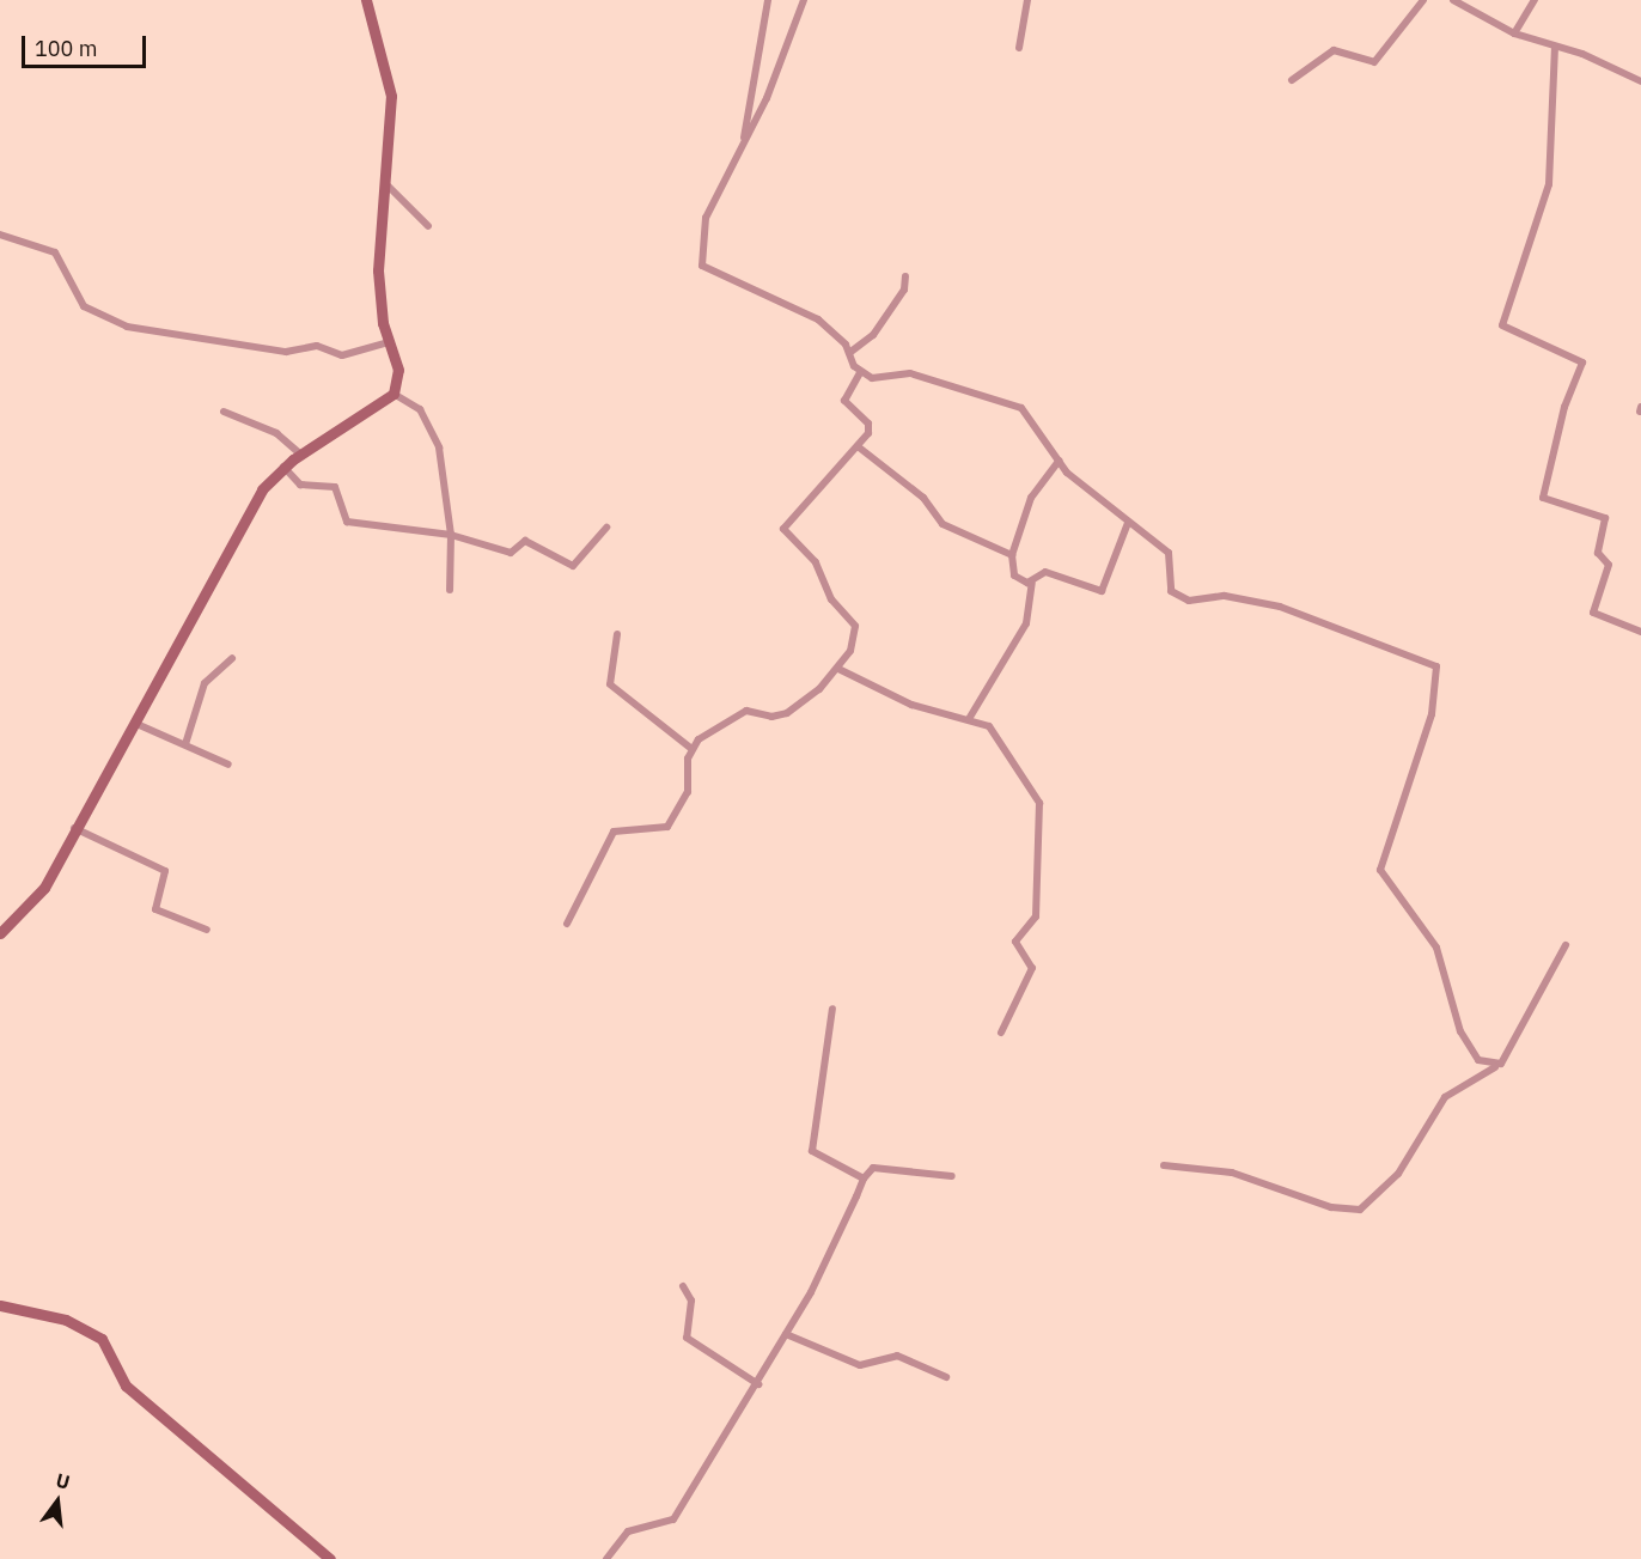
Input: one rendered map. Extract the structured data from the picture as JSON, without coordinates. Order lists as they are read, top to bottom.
{
  "scale_bar": "100 m",
  "north": "top"
}
